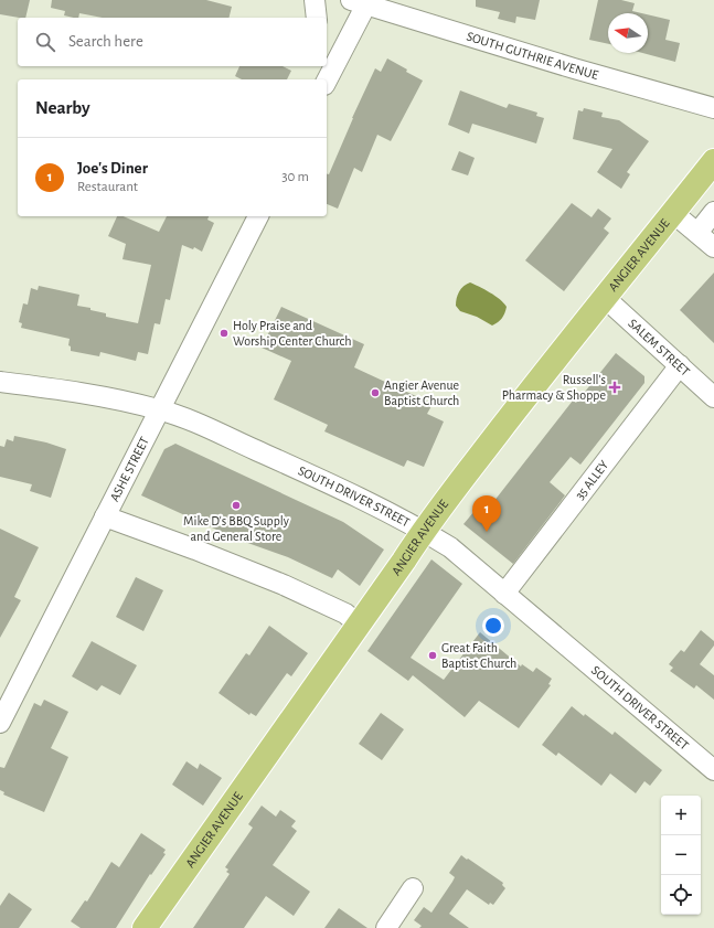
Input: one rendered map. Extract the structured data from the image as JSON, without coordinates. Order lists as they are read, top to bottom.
{
  "streets": {
    "main road": ["ANGIER AVENUE"],
    "street": [
      "SOUTH GUTHRIE AVENUE",
      "SALEM STREET",
      "ASHE STREET",
      "35 ALLEY",
      "SOUTH DRIVER STREET"
    ]
  },
  "crossings": [
    ["ANGIER AVENUE", "SALEM STREET"],
    ["ANGIER AVENUE", "SOUTH DRIVER STREET"],
    ["SALEM STREET", "35 ALLEY"],
    ["ASHE STREET", "SOUTH DRIVER STREET"],
    ["35 ALLEY", "SOUTH DRIVER STREET"]
  ],
  "places": {
    "other": [
      "Holy Praise and Worship Center Church",
      "Angier Avenue Baptist Church",
      "Mike D's BBQ Supply and General Store",
      "Great Faith Baptist Church"
    ],
    "health": ["Russell's Pharmacy & Shoppe"]
  },
  "north": "left",
  "page": {
    "search": "Search here",
    "heading": "Nearby",
    "list": [
      {
        "mark": "1",
        "name": "Joe's Diner",
        "note": "Restaurant",
        "value": "30 m"
      }
    ],
    "pins": "1",
    "map_buttons": ["+", "−"]
  }
}
